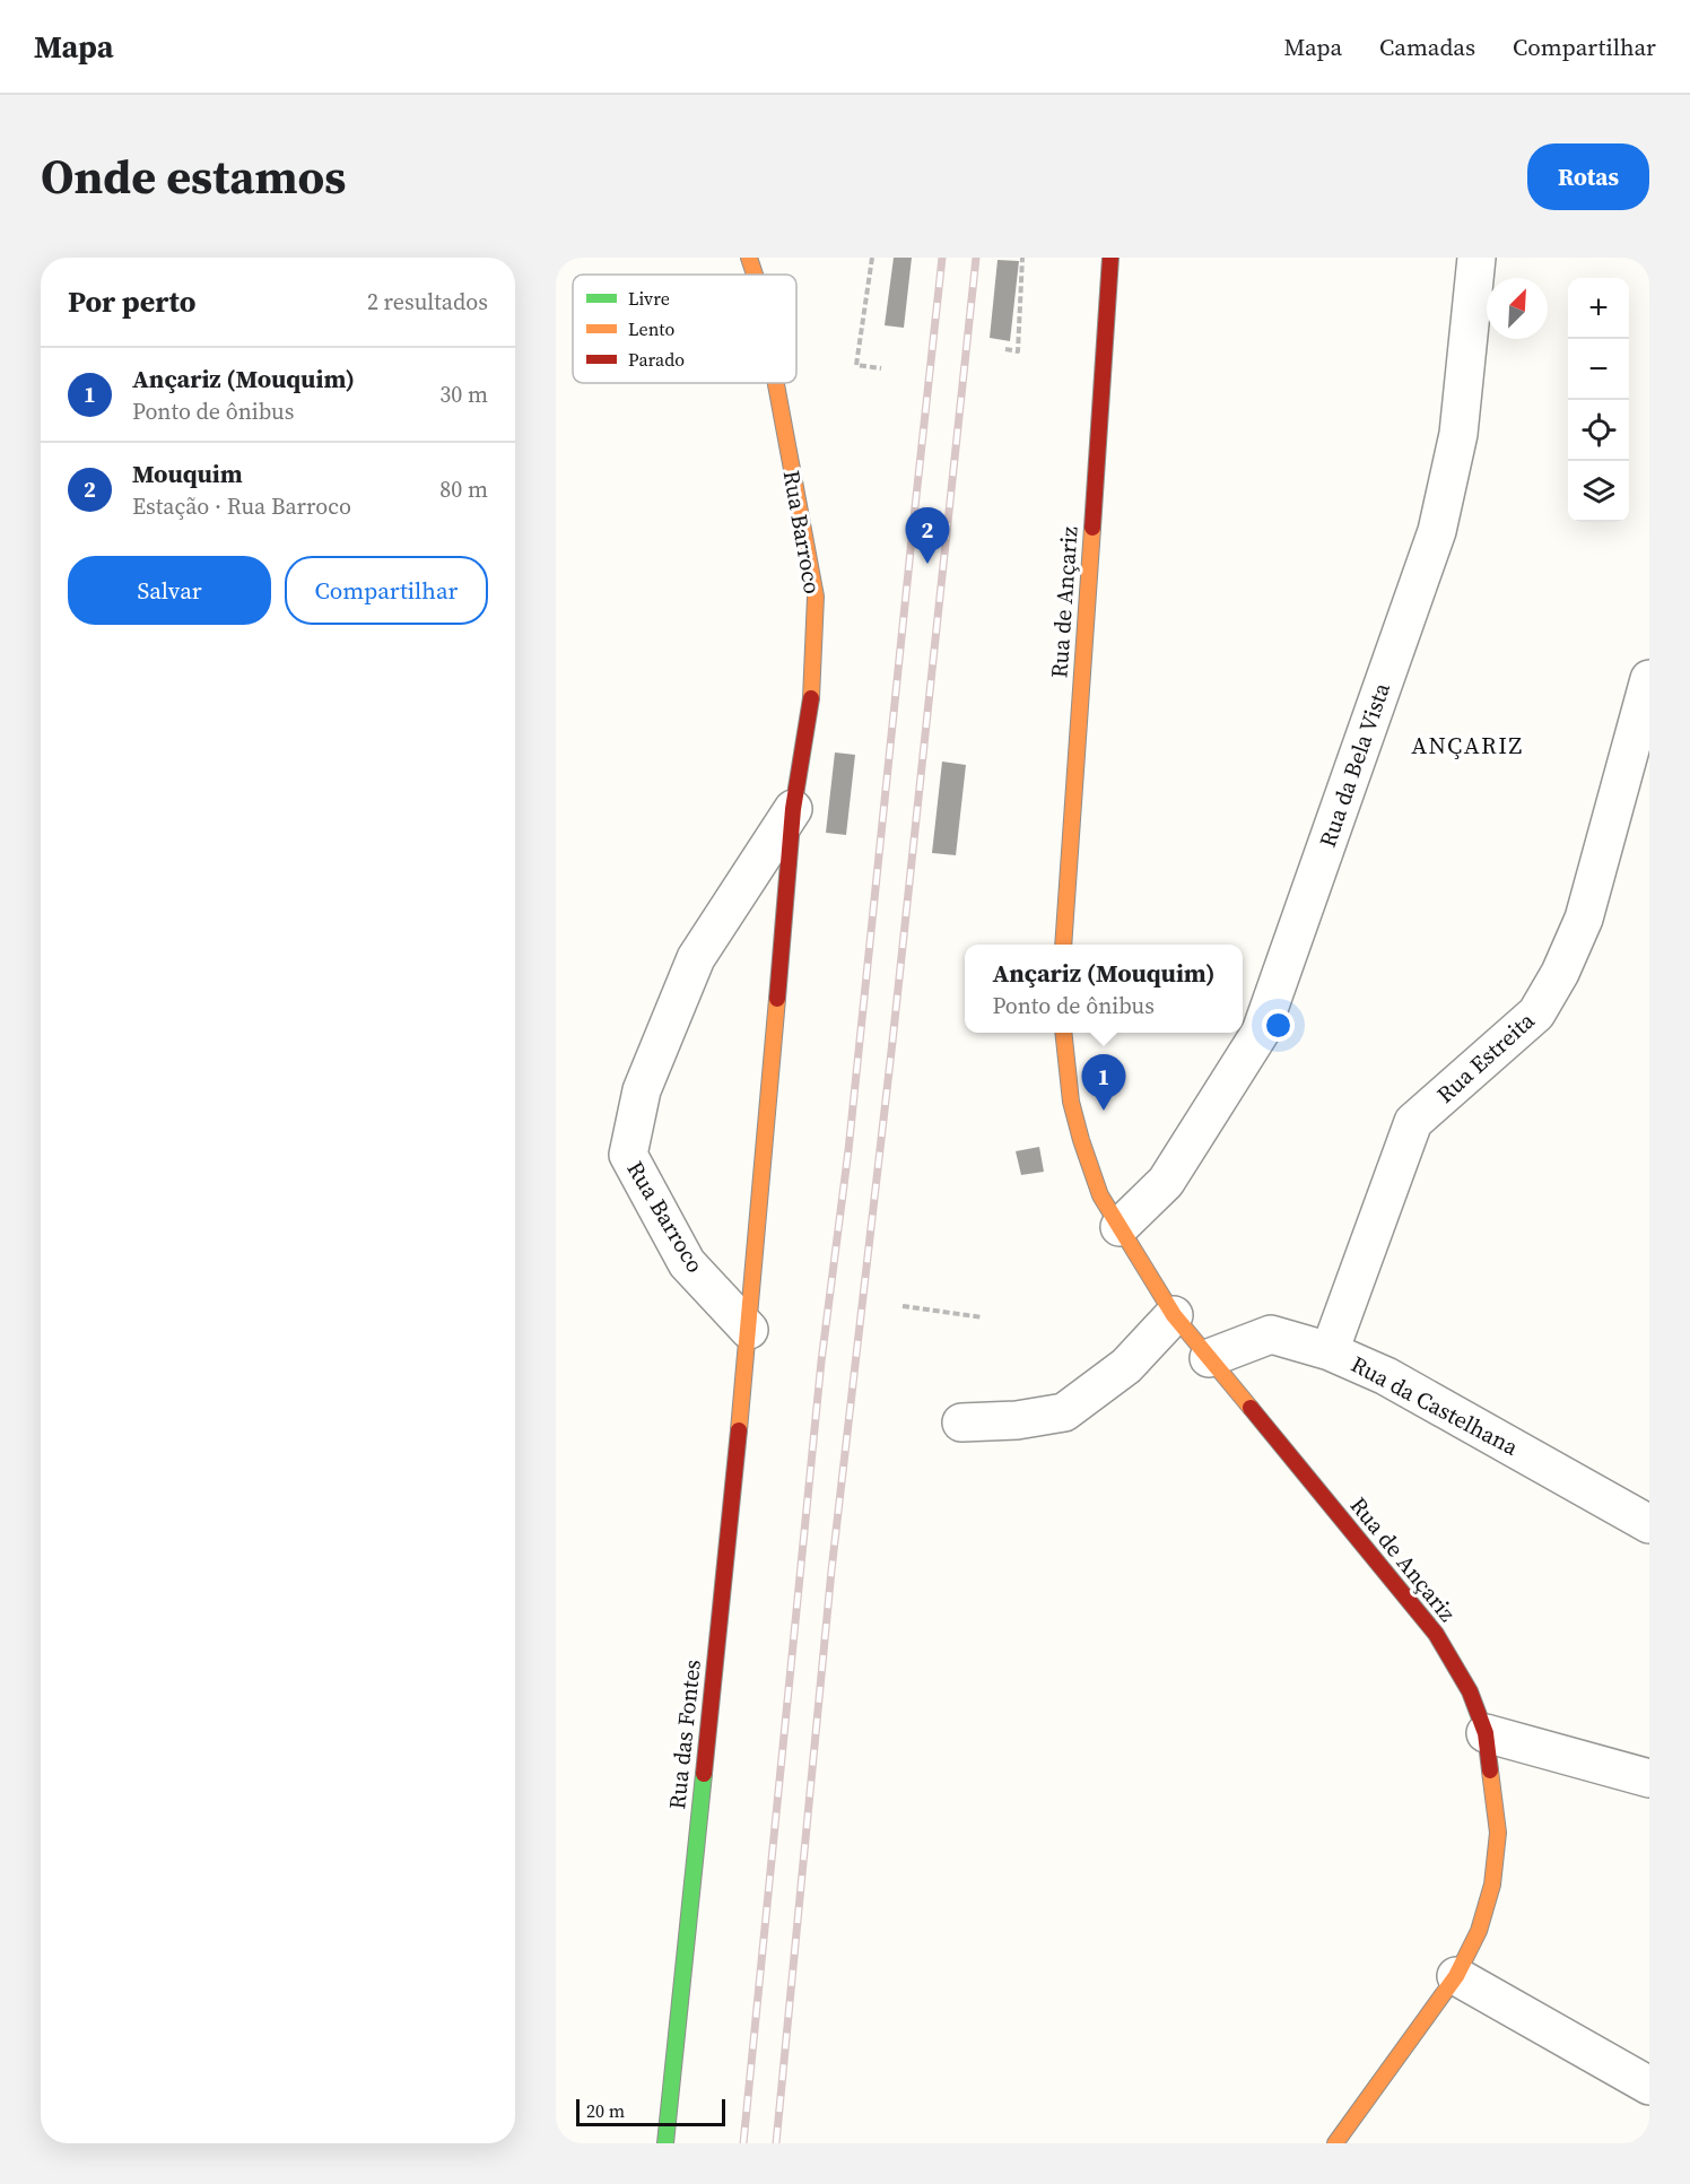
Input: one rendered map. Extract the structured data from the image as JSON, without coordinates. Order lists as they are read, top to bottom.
{
  "streets": {
    "street": [
      "Rua Barroco",
      "Rua de Ançariz",
      "Rua da Bela Vista",
      "Rua Estreita",
      "Rua da Castelhana",
      "Rua das Fontes"
    ]
  },
  "crossings": [
    ["Rua Barroco", "Rua das Fontes"],
    ["Rua de Ançariz", "Rua da Bela Vista"],
    ["Rua de Ançariz", "Rua da Castelhana"],
    ["Rua Estreita", "Rua da Castelhana"]
  ],
  "districts": ["ANÇARIZ"],
  "legend": ["Livre", "Lento", "Parado"],
  "scale_bar": "20 m",
  "north": "top right",
  "page": {
    "header": "Mapa",
    "nav": ["Mapa", "Camadas", "Compartilhar"],
    "title": "Onde estamos",
    "buttons": [
      "Rotas",
      ["Salvar", "Compartilhar"]
    ],
    "heading": ["Por perto", "2 resultados"],
    "map_buttons": ["+", "−"],
    "list": [
      {
        "mark": "1",
        "name": "Ançariz (Mouquim)",
        "note": "Ponto de ônibus",
        "value": "30 m"
      },
      {
        "mark": "2",
        "name": "Mouquim",
        "note": "Estação · Rua Barroco",
        "value": "80 m"
      }
    ],
    "pins": ["2", "1"],
    "popup": ["Ançariz (Mouquim)", "Ponto de ônibus"],
    "scale": "20 m"
  }
}
